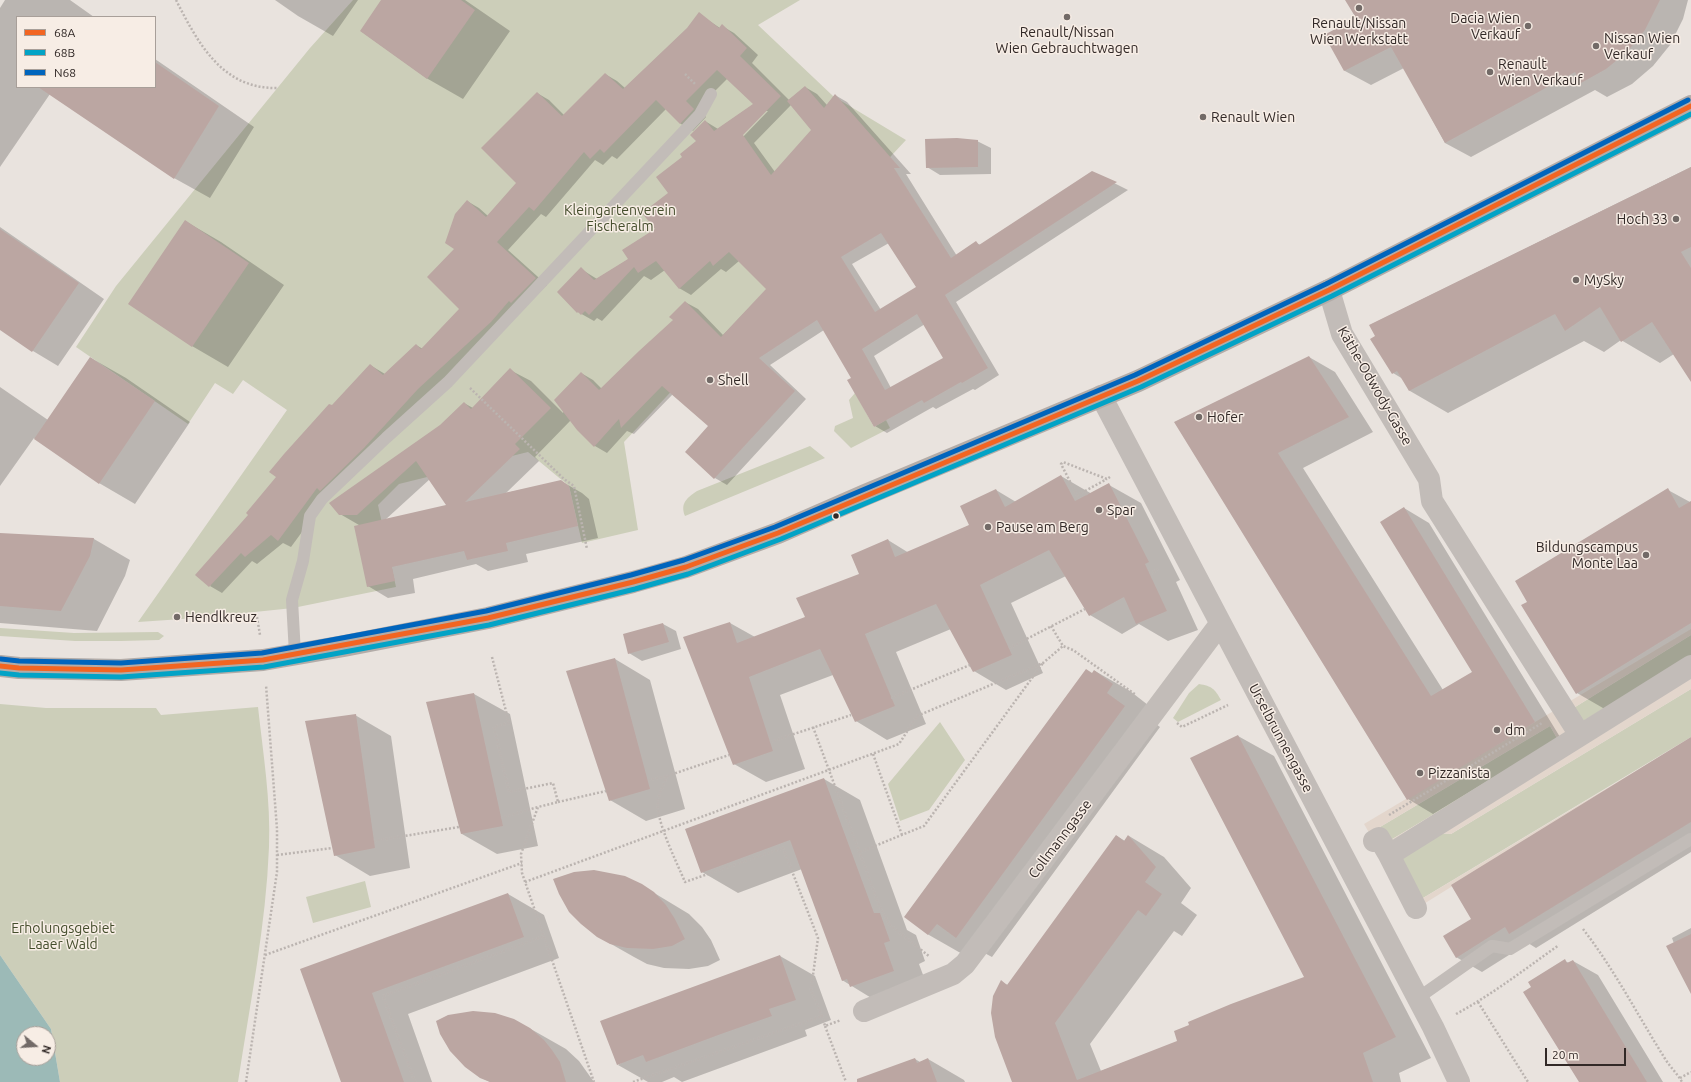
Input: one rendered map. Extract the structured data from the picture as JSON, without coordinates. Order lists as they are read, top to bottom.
{
  "streets": {
    "street": ["Käthe-Odwody-Gasse", "Urselbrunnengasse", "Collmanngasse"]
  },
  "crossings": [
    ["Urselbrunnengasse", "Collmanngasse"]
  ],
  "parks": ["Kleingartenverein Fischeralm", "Erholungsgebiet Laaer Wald"],
  "places": [
    "Renault/Nissan Wien Werkstatt",
    "Renault/Nissan Wien Gebrauchtwagen",
    "Dacia Wien Verkauf",
    "Nissan Wien Verkauf",
    "Renault Wien Verkauf",
    "Renault Wien",
    "Hoch 33",
    "MySky",
    "Shell",
    "Hofer",
    "Spar",
    "Pause am Berg",
    "Bildungscampus Monte Laa",
    "Hendlkreuz",
    "dm",
    "Pizzanista"
  ],
  "lines": ["transit line N68", "transit line 68A", "transit line 68B"],
  "legend": ["68A", "68B", "N68"],
  "scale_bar": "20 m",
  "north": "right"
}
